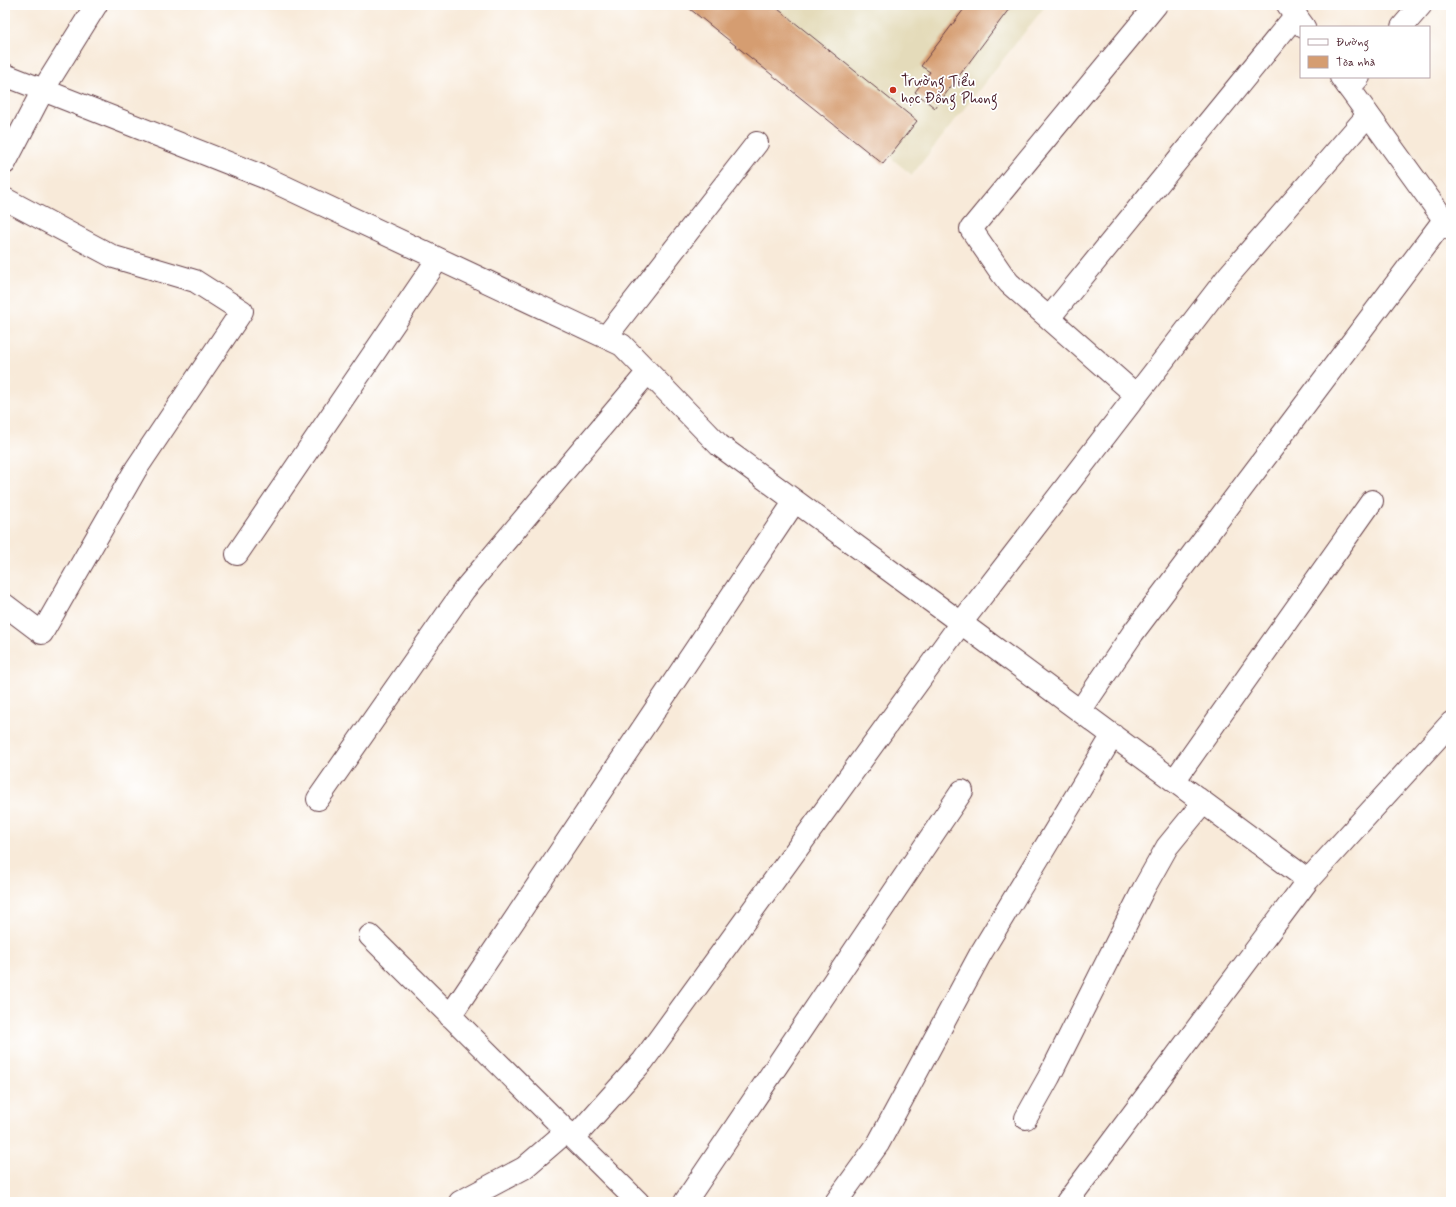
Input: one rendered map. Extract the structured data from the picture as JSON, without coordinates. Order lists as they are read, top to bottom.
{
  "places": ["Trường Tiểu học Đông Phong"],
  "legend": ["Đường", "Tòa nhà"]
}
